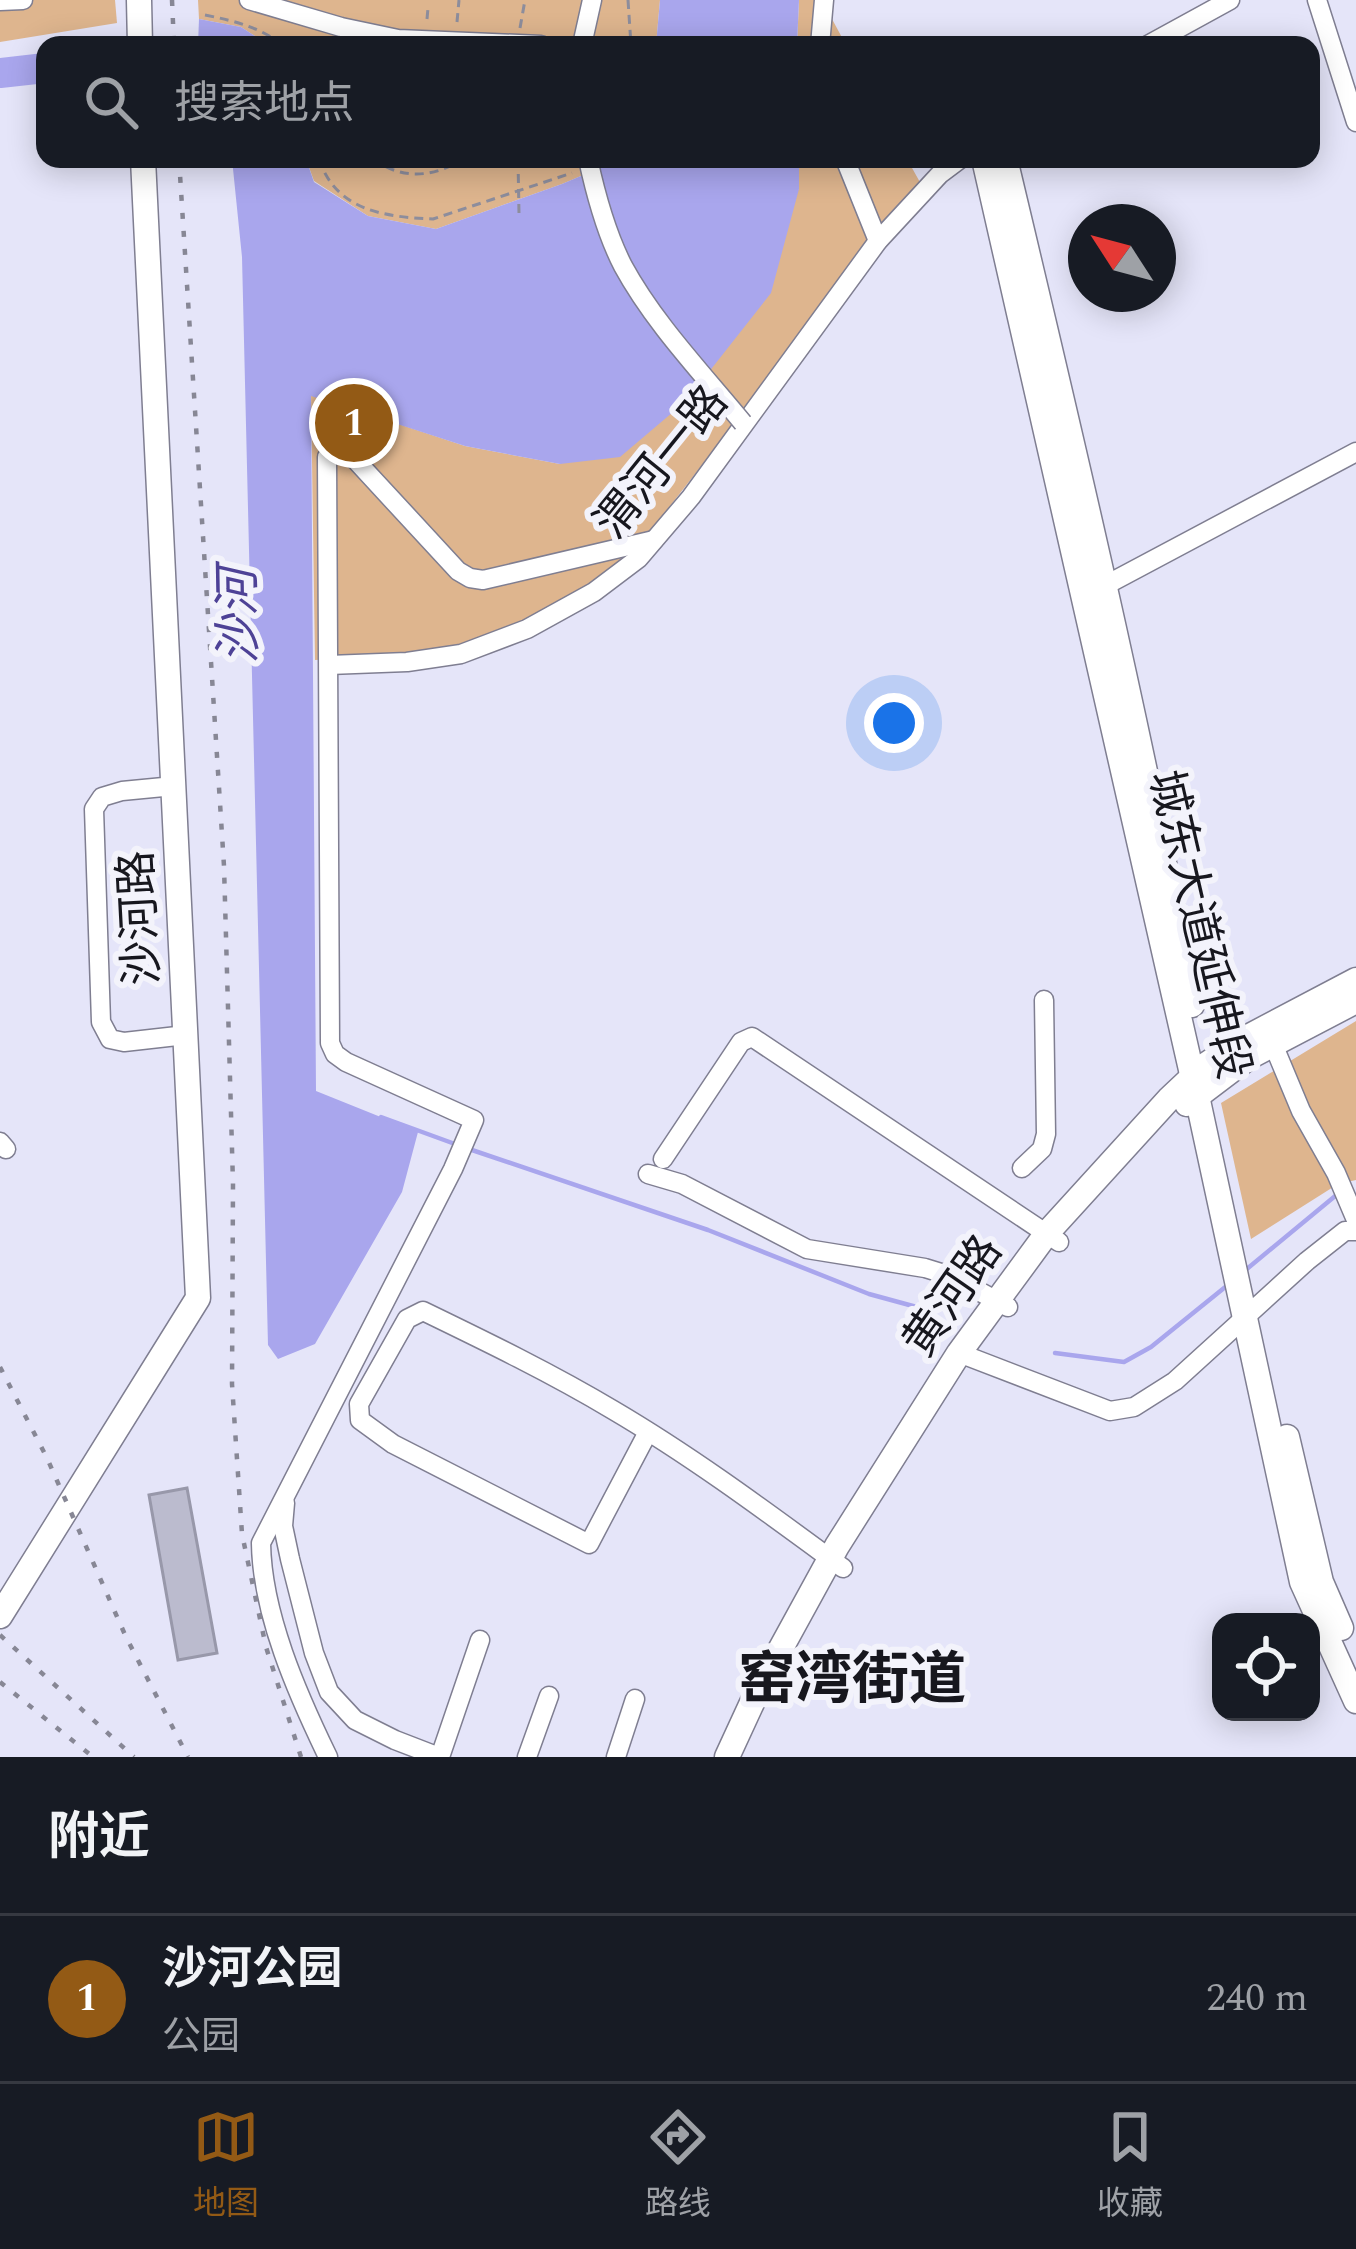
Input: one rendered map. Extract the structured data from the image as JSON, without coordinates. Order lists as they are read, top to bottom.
{
  "streets": {
    "main road": ["沙河路", "城东大道延伸段", "黄河路"],
    "street": ["渭河一路"]
  },
  "crossings": [
    ["城东大道延伸段", "黄河路"]
  ],
  "districts": ["窑湾街道"],
  "water": ["沙河"],
  "north": "top left",
  "page": {
    "search": "搜索地点",
    "pins": "1",
    "heading": "附近",
    "list": [
      {
        "mark": "1",
        "name": "沙河公园",
        "note": "公园",
        "value": "240 m"
      }
    ],
    "nav": ["地图", "路线", "收藏"]
  }
}
